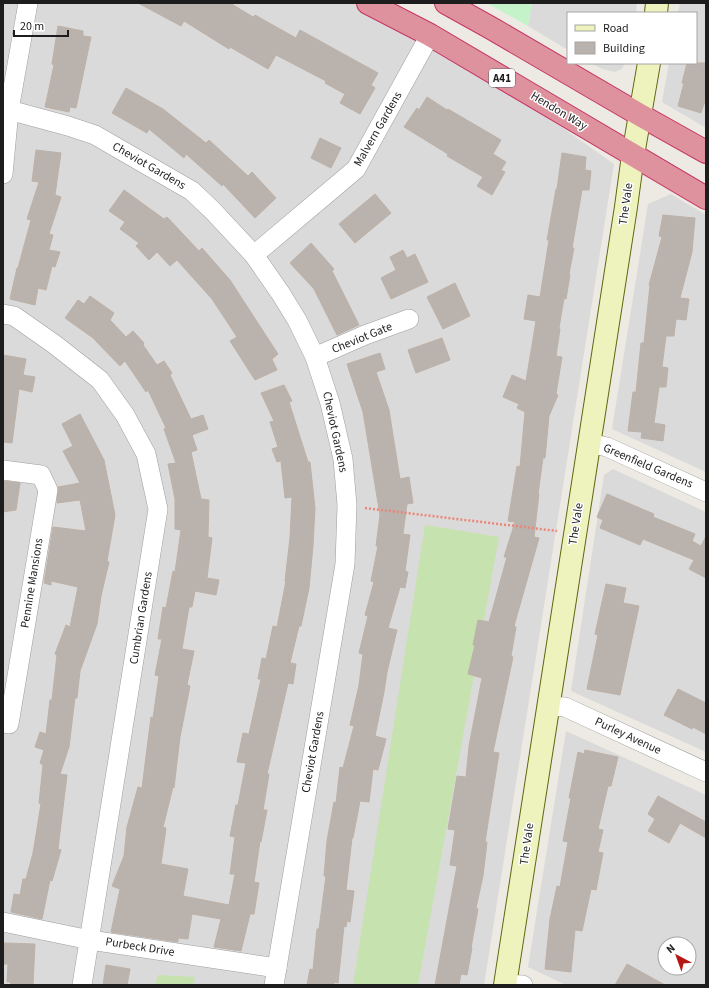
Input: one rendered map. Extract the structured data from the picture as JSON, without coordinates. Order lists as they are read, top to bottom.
{
  "streets": {
    "highway": ["A41", "Hendon Way"],
    "street": [
      "Malvern Gardens",
      "Cheviot Gardens",
      "The Vale",
      "Cheviot Gate",
      "Greenfield Gardens",
      "Pennine Mansions",
      "Cumbrian Gardens",
      "Purley Avenue",
      "Purbeck Drive"
    ]
  },
  "crossings": [
    ["Hendon Way", "Malvern Gardens"],
    ["Hendon Way", "The Vale"],
    ["Malvern Gardens", "Cheviot Gardens"],
    ["Cheviot Gardens", "Cheviot Gate"],
    ["Cheviot Gardens", "Purbeck Drive"],
    ["The Vale", "Greenfield Gardens"],
    ["The Vale", "Purley Avenue"],
    ["Cumbrian Gardens", "Purbeck Drive"]
  ],
  "legend": ["Road", "Building"],
  "scale_bar": "20 m",
  "north": "top left"
}
